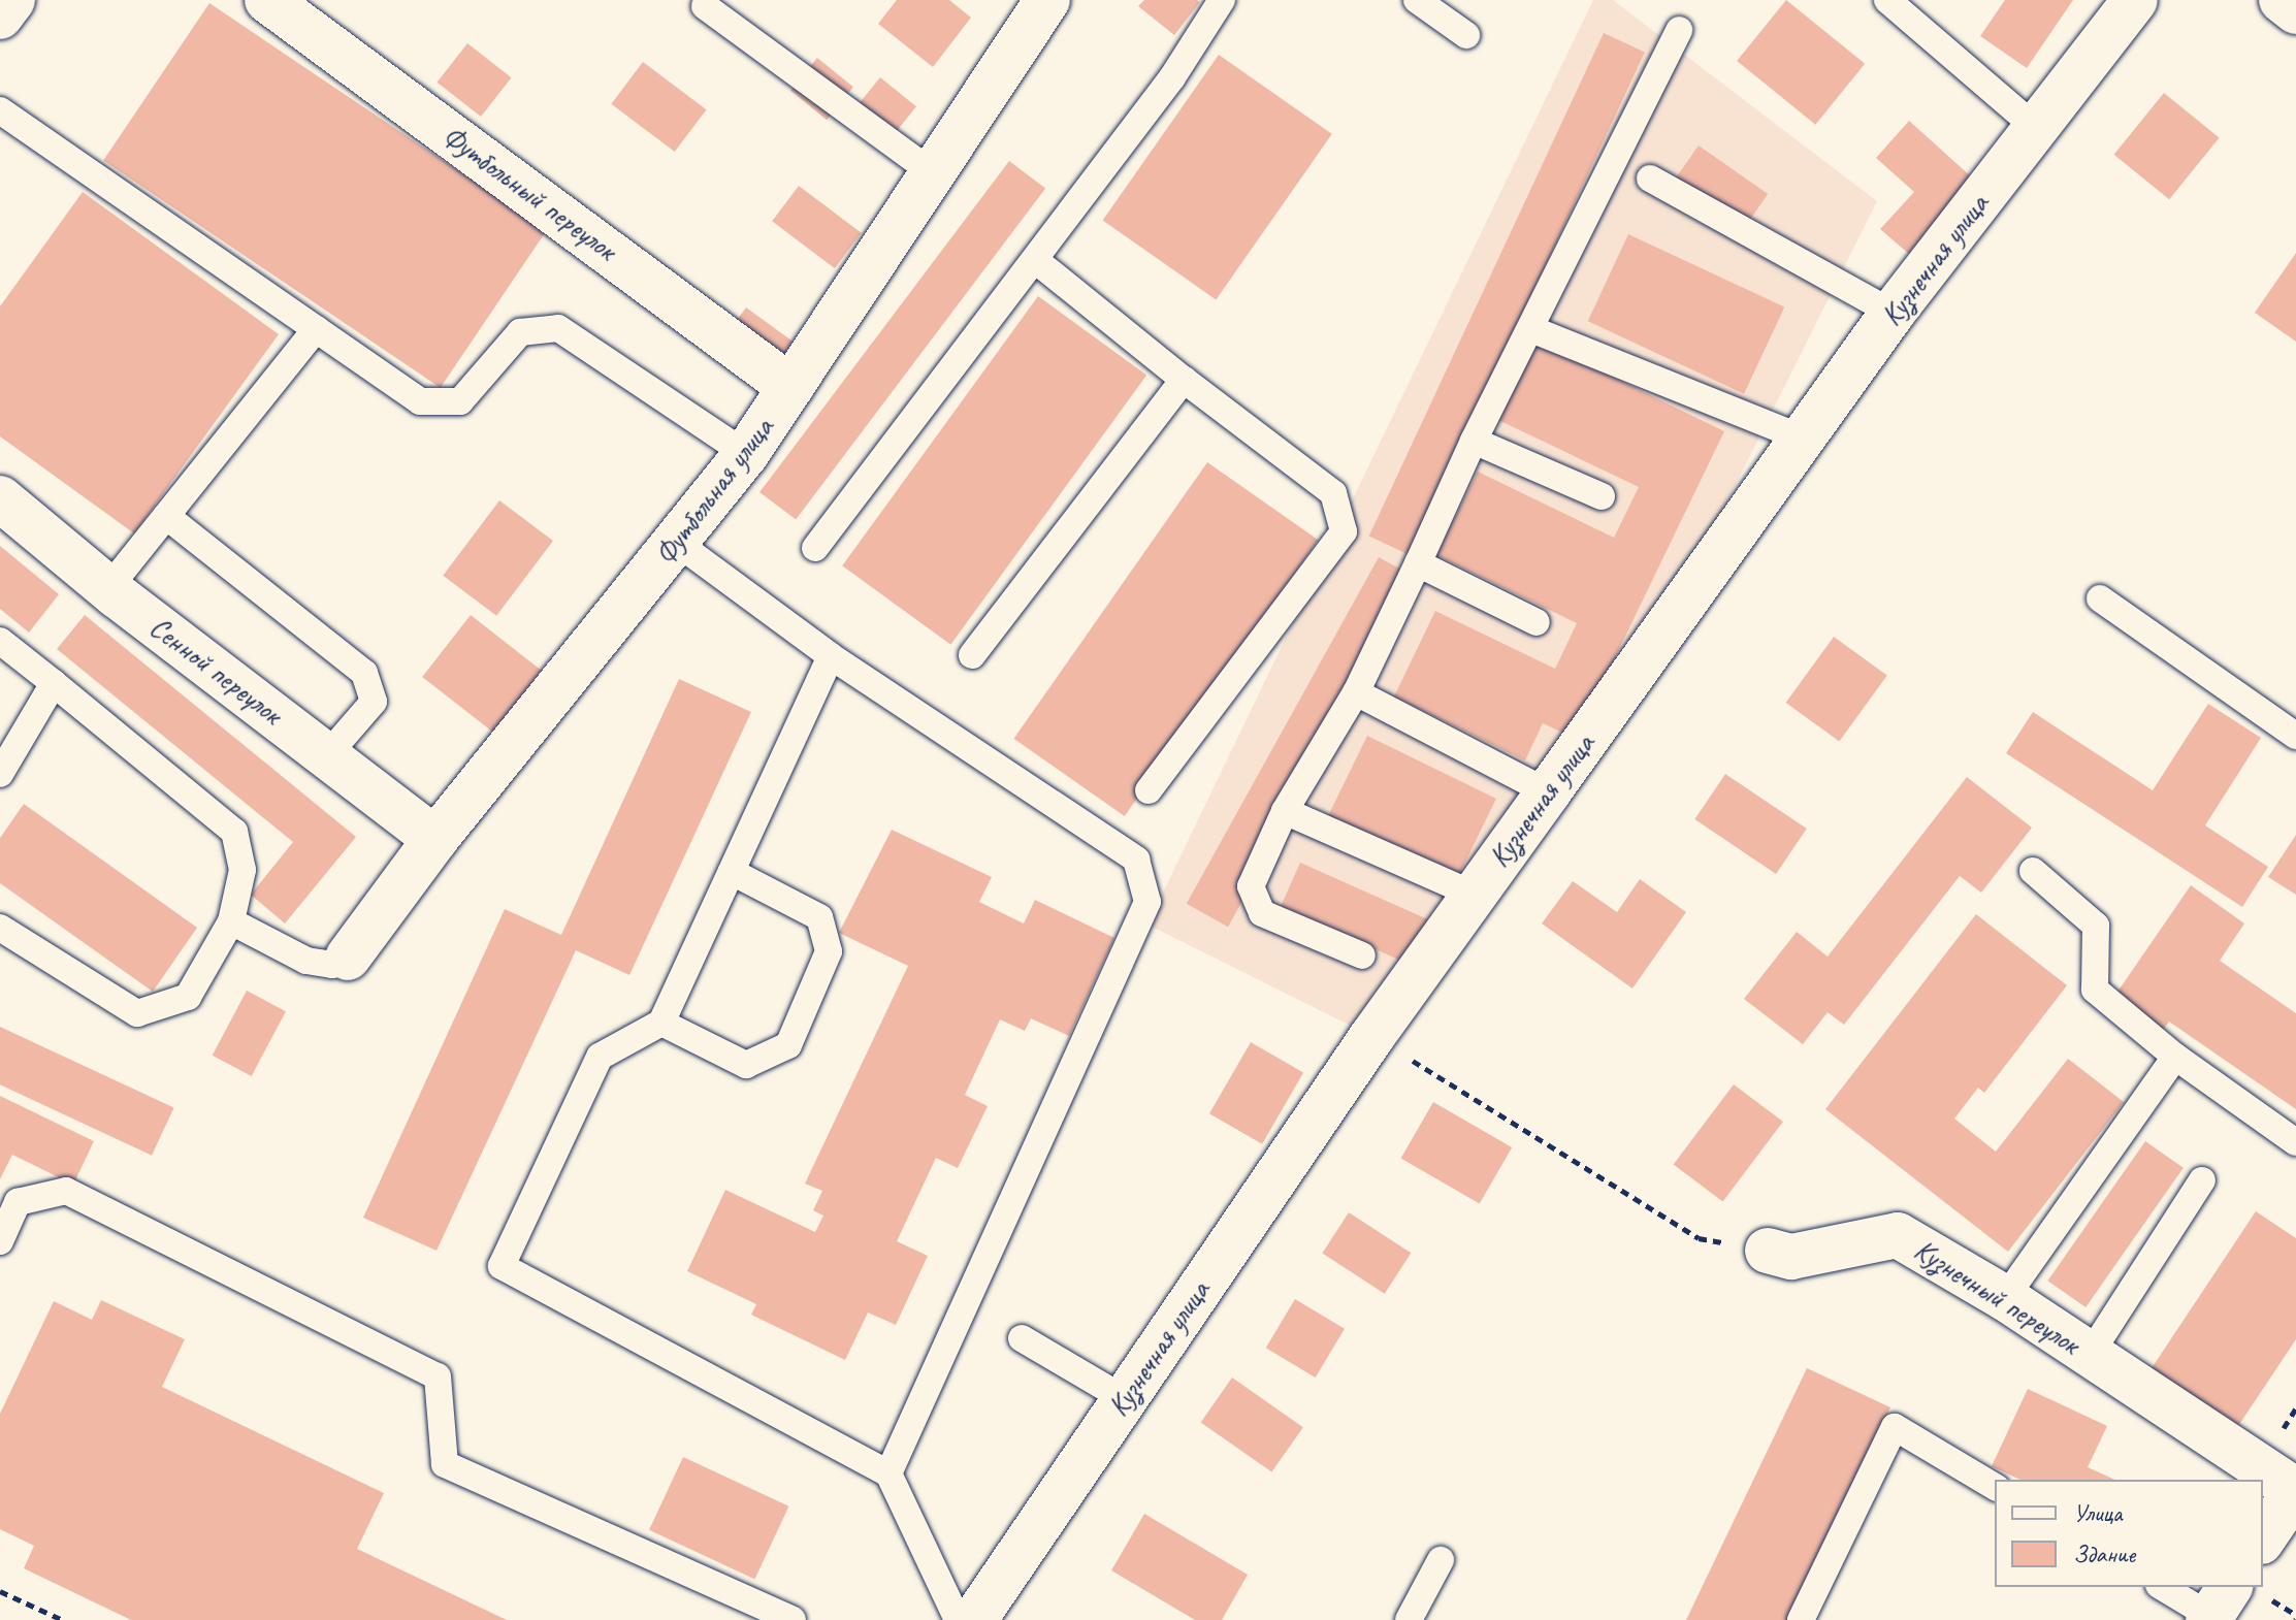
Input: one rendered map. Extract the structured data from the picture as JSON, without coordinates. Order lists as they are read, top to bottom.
{
  "streets": {
    "street": [
      "Футбольный переулок",
      "Кузнечная улица",
      "Футбольная улица",
      "Сенной переулок",
      "Кузнечный переулок"
    ]
  },
  "crossings": [
    ["Футбольный переулок", "Футбольная улица"],
    ["Футбольная улица", "Сенной переулок"]
  ],
  "legend": ["Улица", "Здание"]
}
